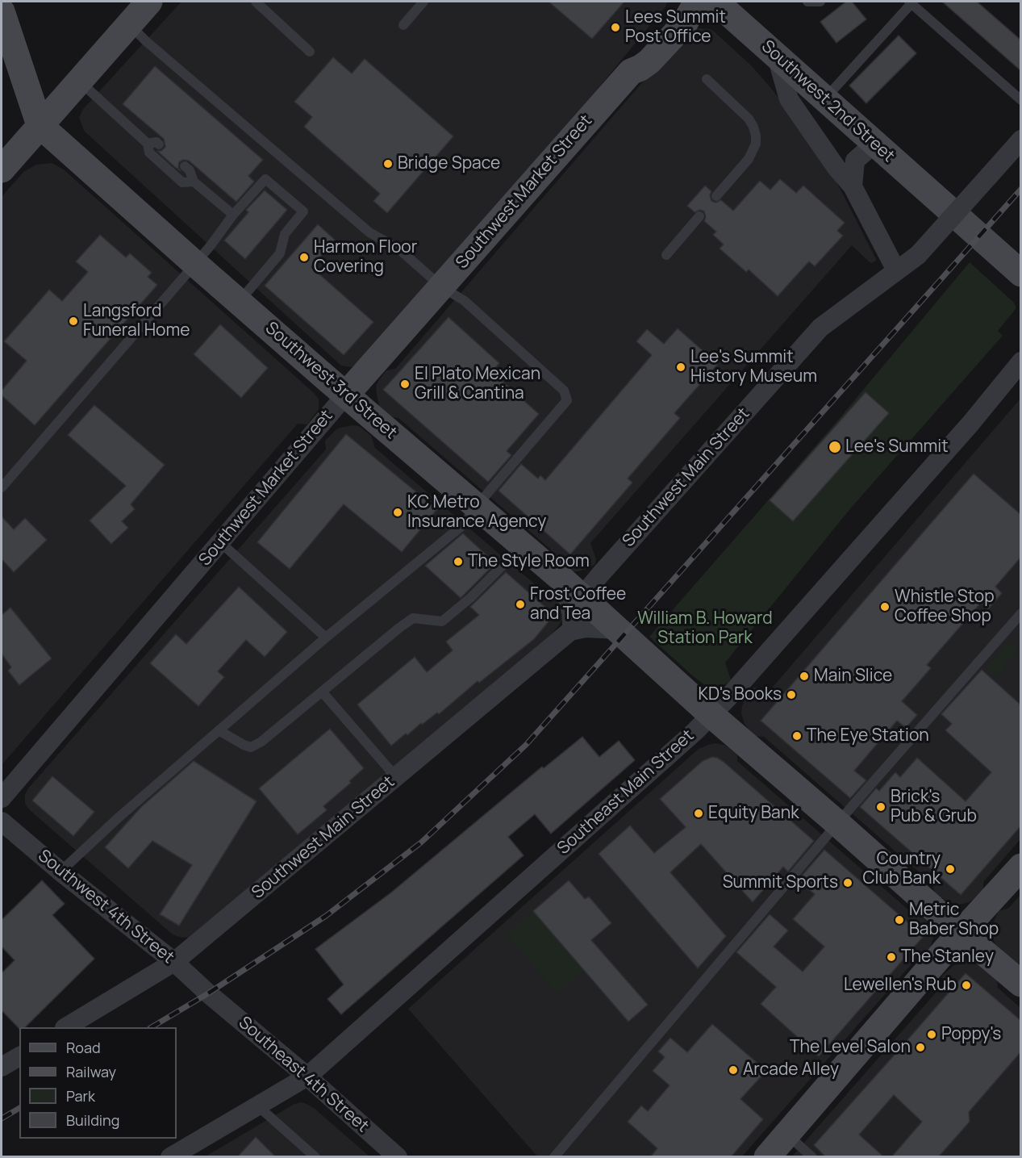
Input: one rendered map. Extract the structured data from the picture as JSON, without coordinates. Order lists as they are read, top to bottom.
{
  "streets": {
    "main road": ["Southwest 2nd Street", "Southwest Market Street", "Southwest 3rd Street"],
    "street": [
      "Southwest Main Street",
      "Southeast Main Street",
      "Southwest 4th Street",
      "Southeast 4th Street"
    ]
  },
  "crossings": [
    ["Southwest Market Street", "Southwest 3rd Street"],
    ["Southwest 3rd Street", "Southwest Main Street"],
    ["Southwest 3rd Street", "Southeast Main Street"],
    ["Southwest Main Street", "Southwest 4th Street"],
    ["Southeast Main Street", "Southeast 4th Street"],
    ["Southwest 4th Street", "Southeast 4th Street"]
  ],
  "parks": ["William B. Howard Station Park"],
  "places": [
    "Lees Summit Post Office",
    "Bridge Space",
    "Harmon Floor Covering",
    "Langsford Funeral Home",
    "Lee's Summit History Museum",
    "El Plato Mexican Grill & Cantina",
    "Lee's Summit",
    "KC Metro Insurance Agency",
    "The Style Room",
    "Frost Coffee and Tea",
    "Whistle Stop Coffee Shop",
    "Main Slice",
    "KD's Books",
    "The Eye Station",
    "Brick's Pub & Grub",
    "Equity Bank",
    "Country Club Bank",
    "Summit Sports",
    "Metric Baber Shop",
    "The Stanley",
    "Lewellen's Rub",
    "Poppy's",
    "The Level Salon",
    "Arcade Alley"
  ],
  "legend": [
    "Road",
    "Railway",
    "Park",
    "Building"
  ]
}
